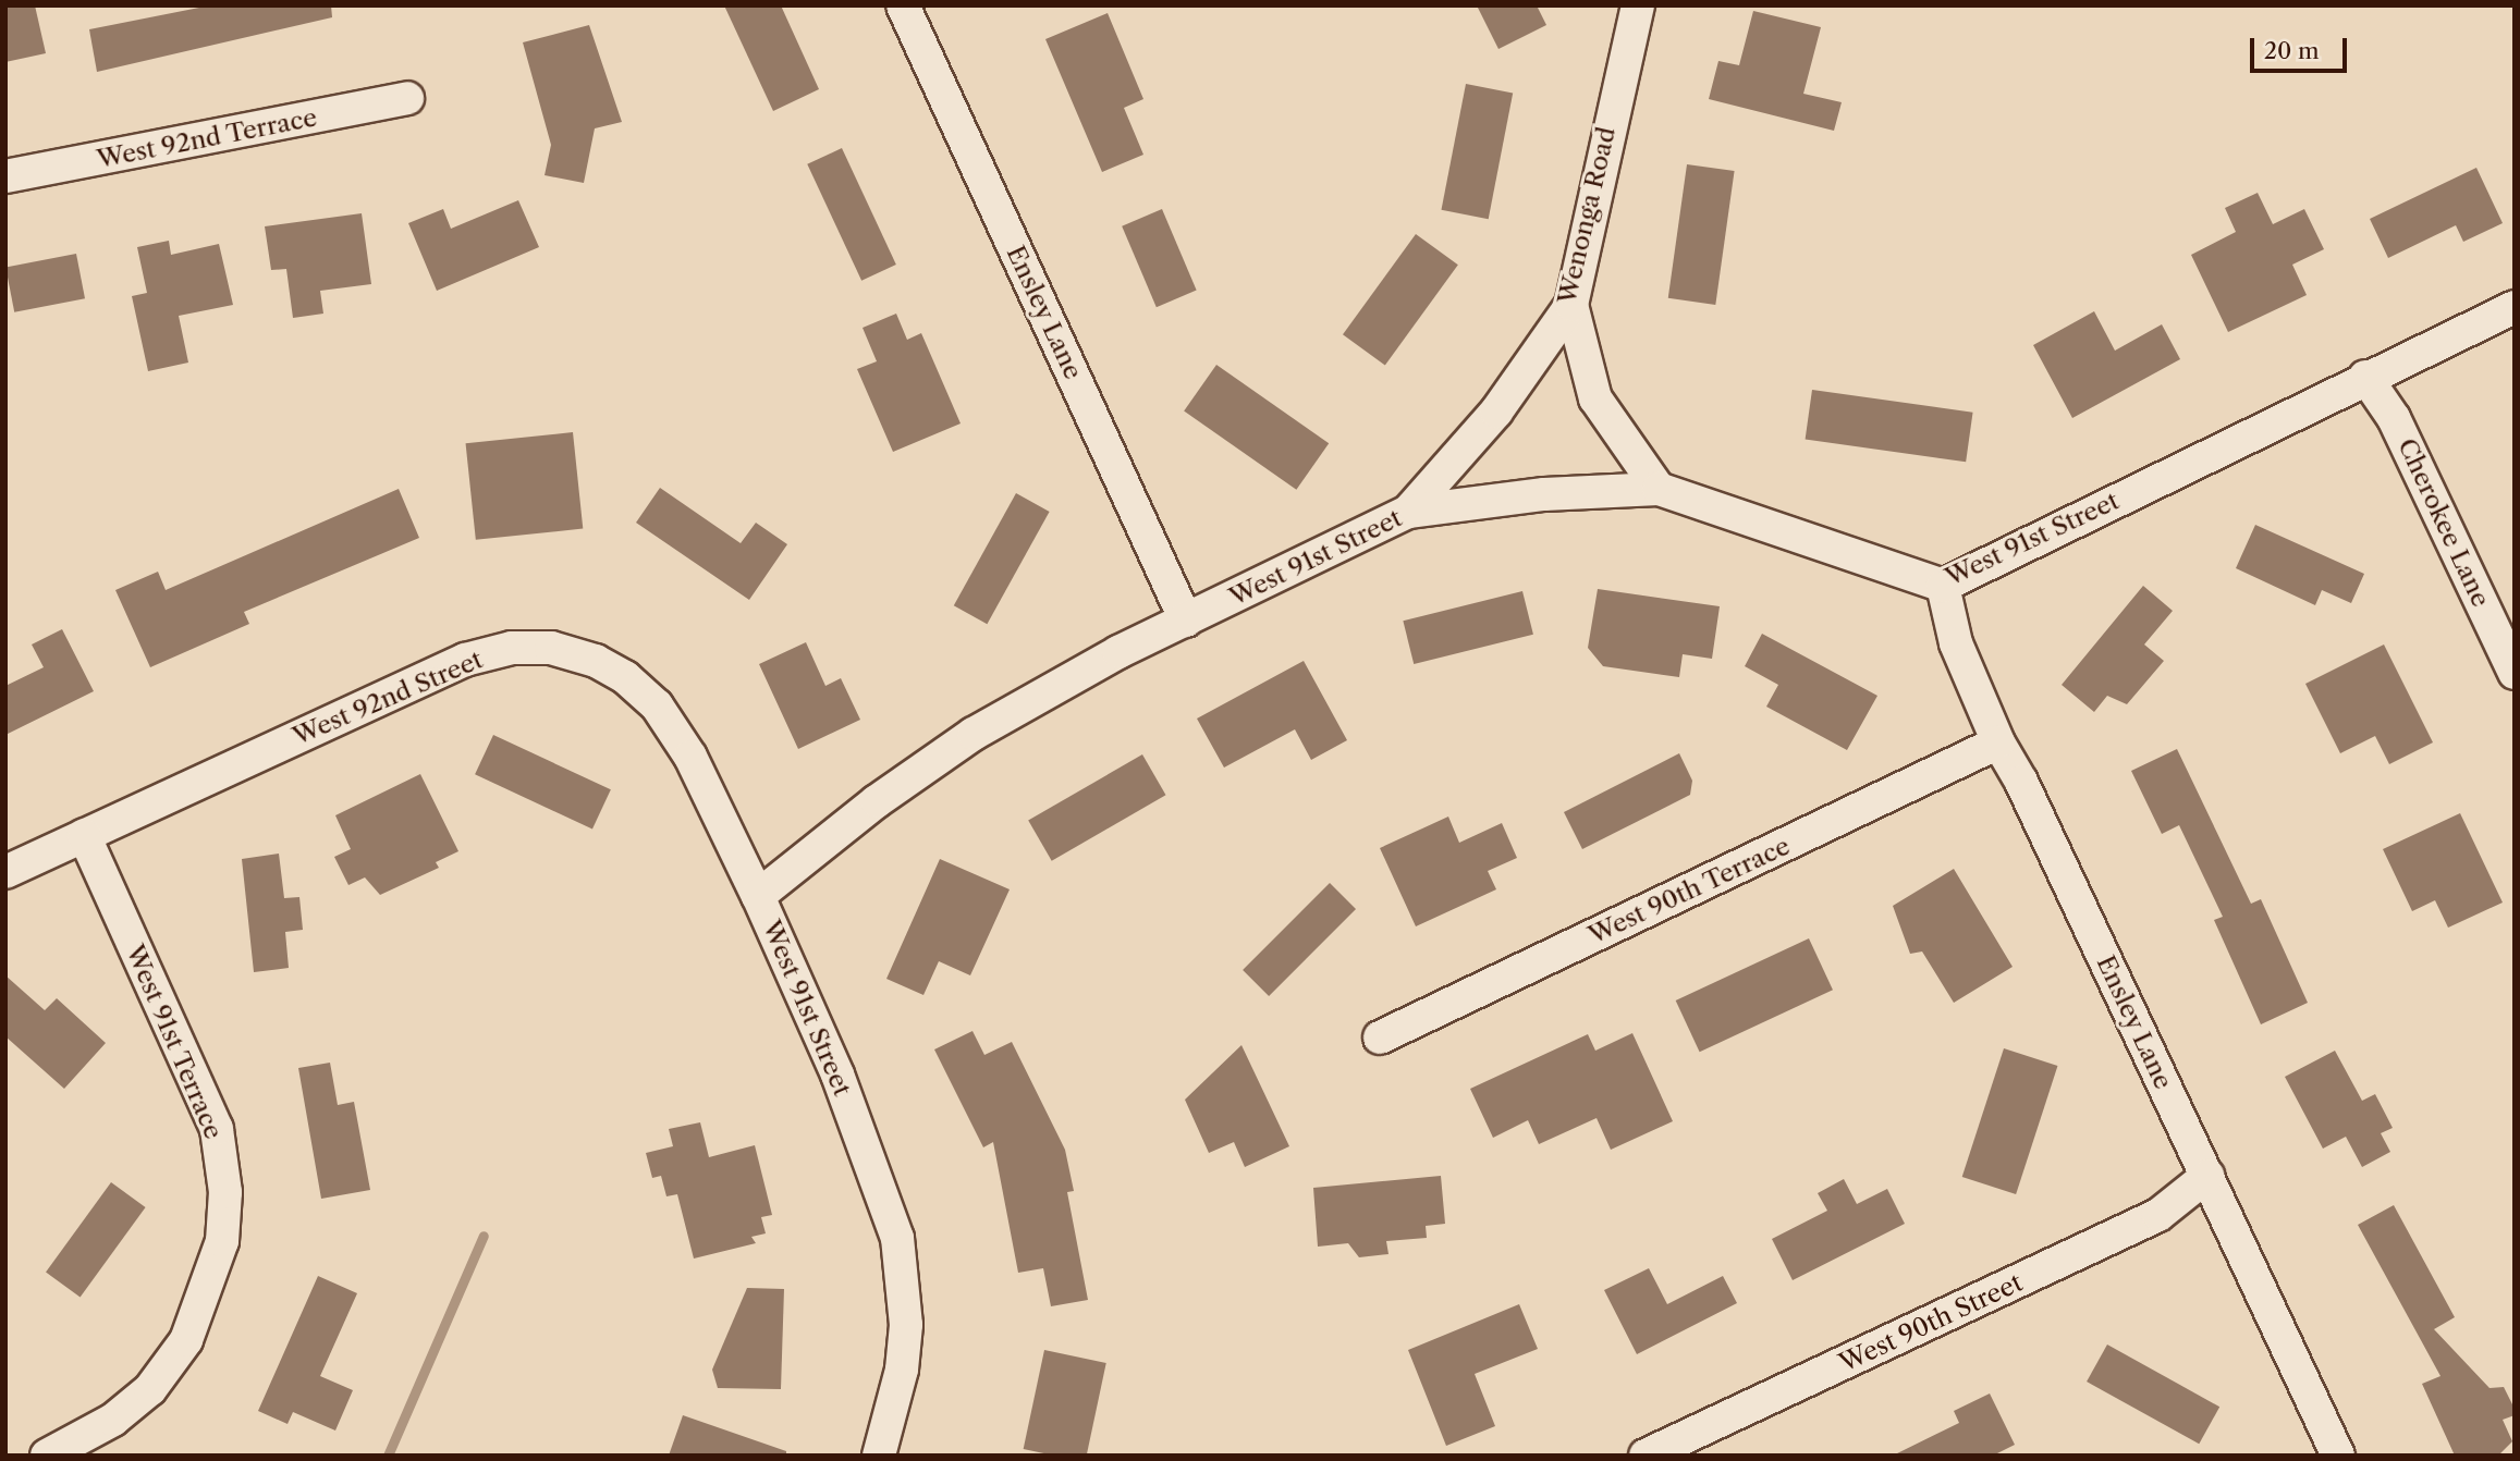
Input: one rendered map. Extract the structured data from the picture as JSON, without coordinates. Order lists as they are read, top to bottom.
{
  "streets": {
    "street": [
      "West 92nd Terrace",
      "Wenonga Road",
      "Ensley Lane",
      "Cherokee Lane",
      "West 91st Street",
      "West 92nd Street",
      "West 90th Terrace",
      "West 91st Terrace",
      "West 90th Street"
    ]
  },
  "crossings": [
    ["Wenonga Road", "West 91st Street"],
    ["Ensley Lane", "West 91st Street"],
    ["Ensley Lane", "West 90th Terrace"],
    ["Ensley Lane", "West 90th Street"],
    ["Cherokee Lane", "West 91st Street"],
    ["West 91st Street", "West 92nd Street"],
    ["West 92nd Street", "West 91st Terrace"]
  ],
  "scale_bar": "20 m"
}
